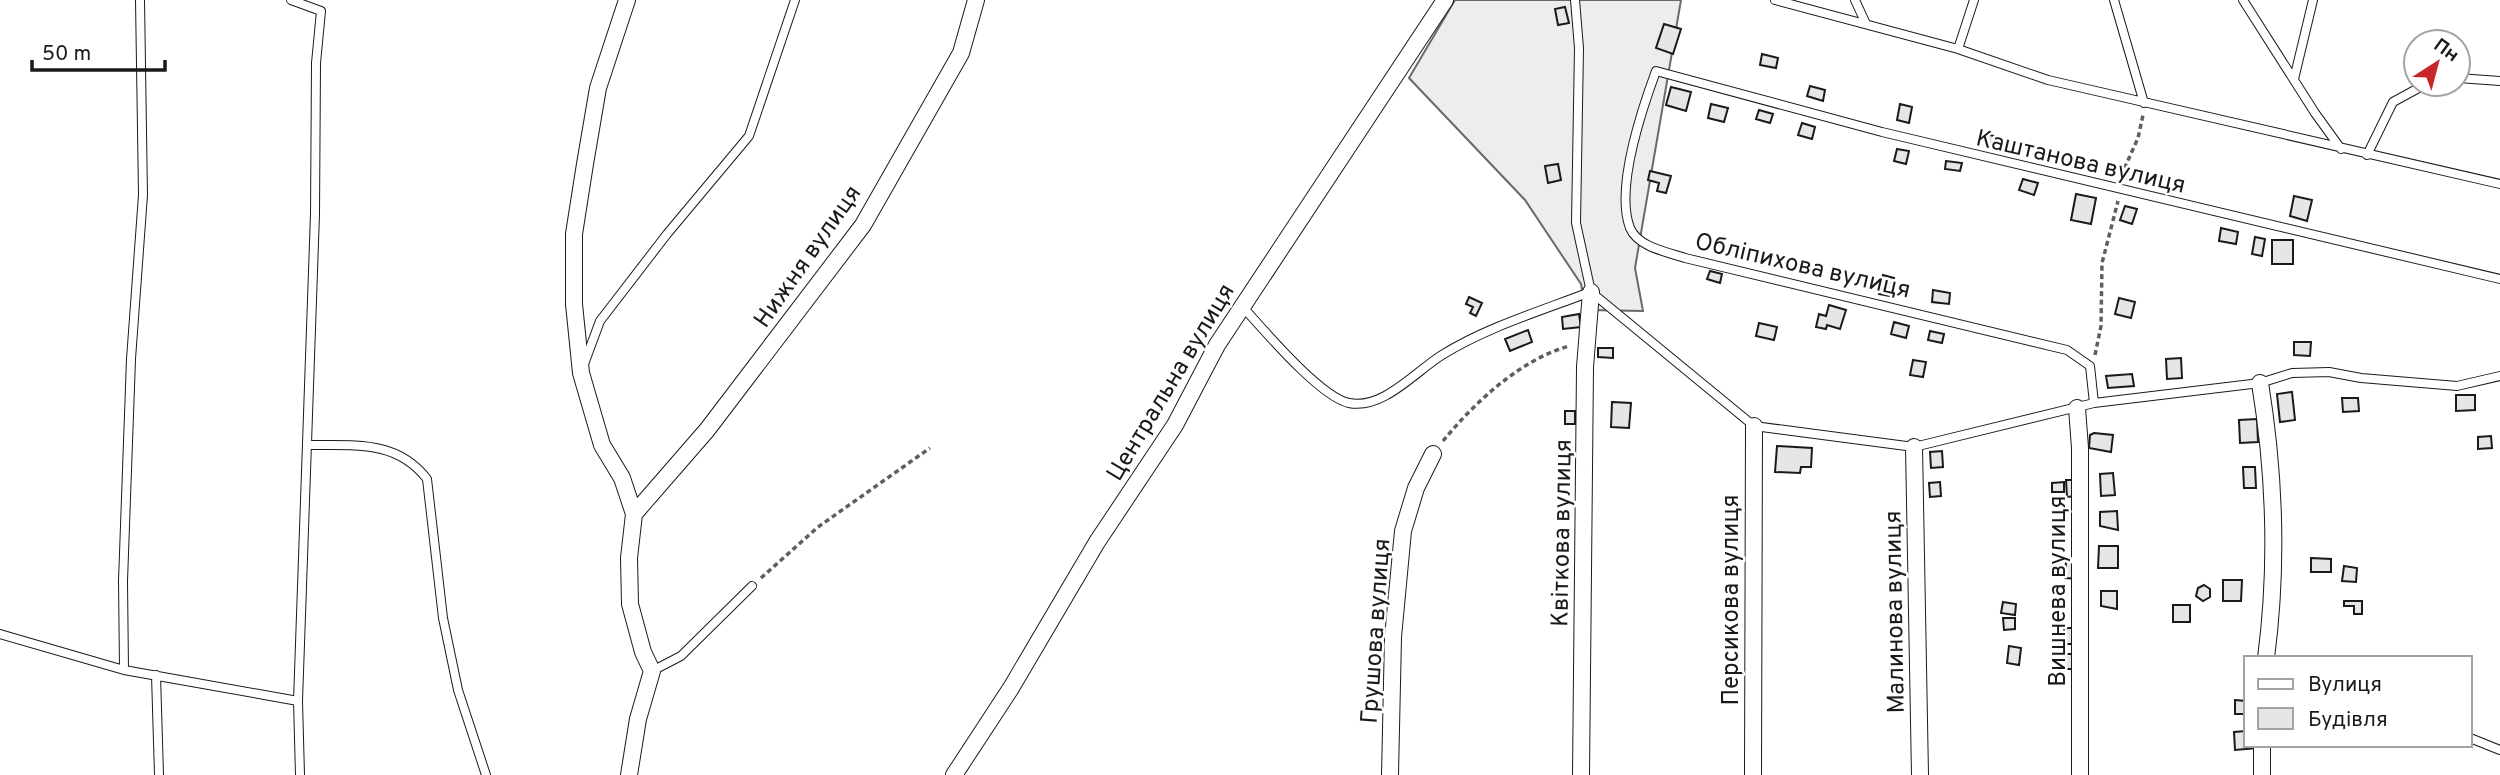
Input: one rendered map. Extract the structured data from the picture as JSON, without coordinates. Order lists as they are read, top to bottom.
{
  "streets": {
    "street": [
      "Нижня вулиця",
      "Центральна вулиця",
      "Квіткова вулиця",
      "Вишнева вулиця",
      "Персикова вулиця",
      "Малинова вулиця",
      "Грушова вулиця"
    ],
    "lane": ["Каштанова вулиця", "Обліпихова вулиця"]
  },
  "crossings": [
    ["Каштанова вулиця", "Обліпихова вулиця"]
  ],
  "legend": ["Вулиця", "Будівля"],
  "scale_bar": "50 m",
  "north": "top right"
}
